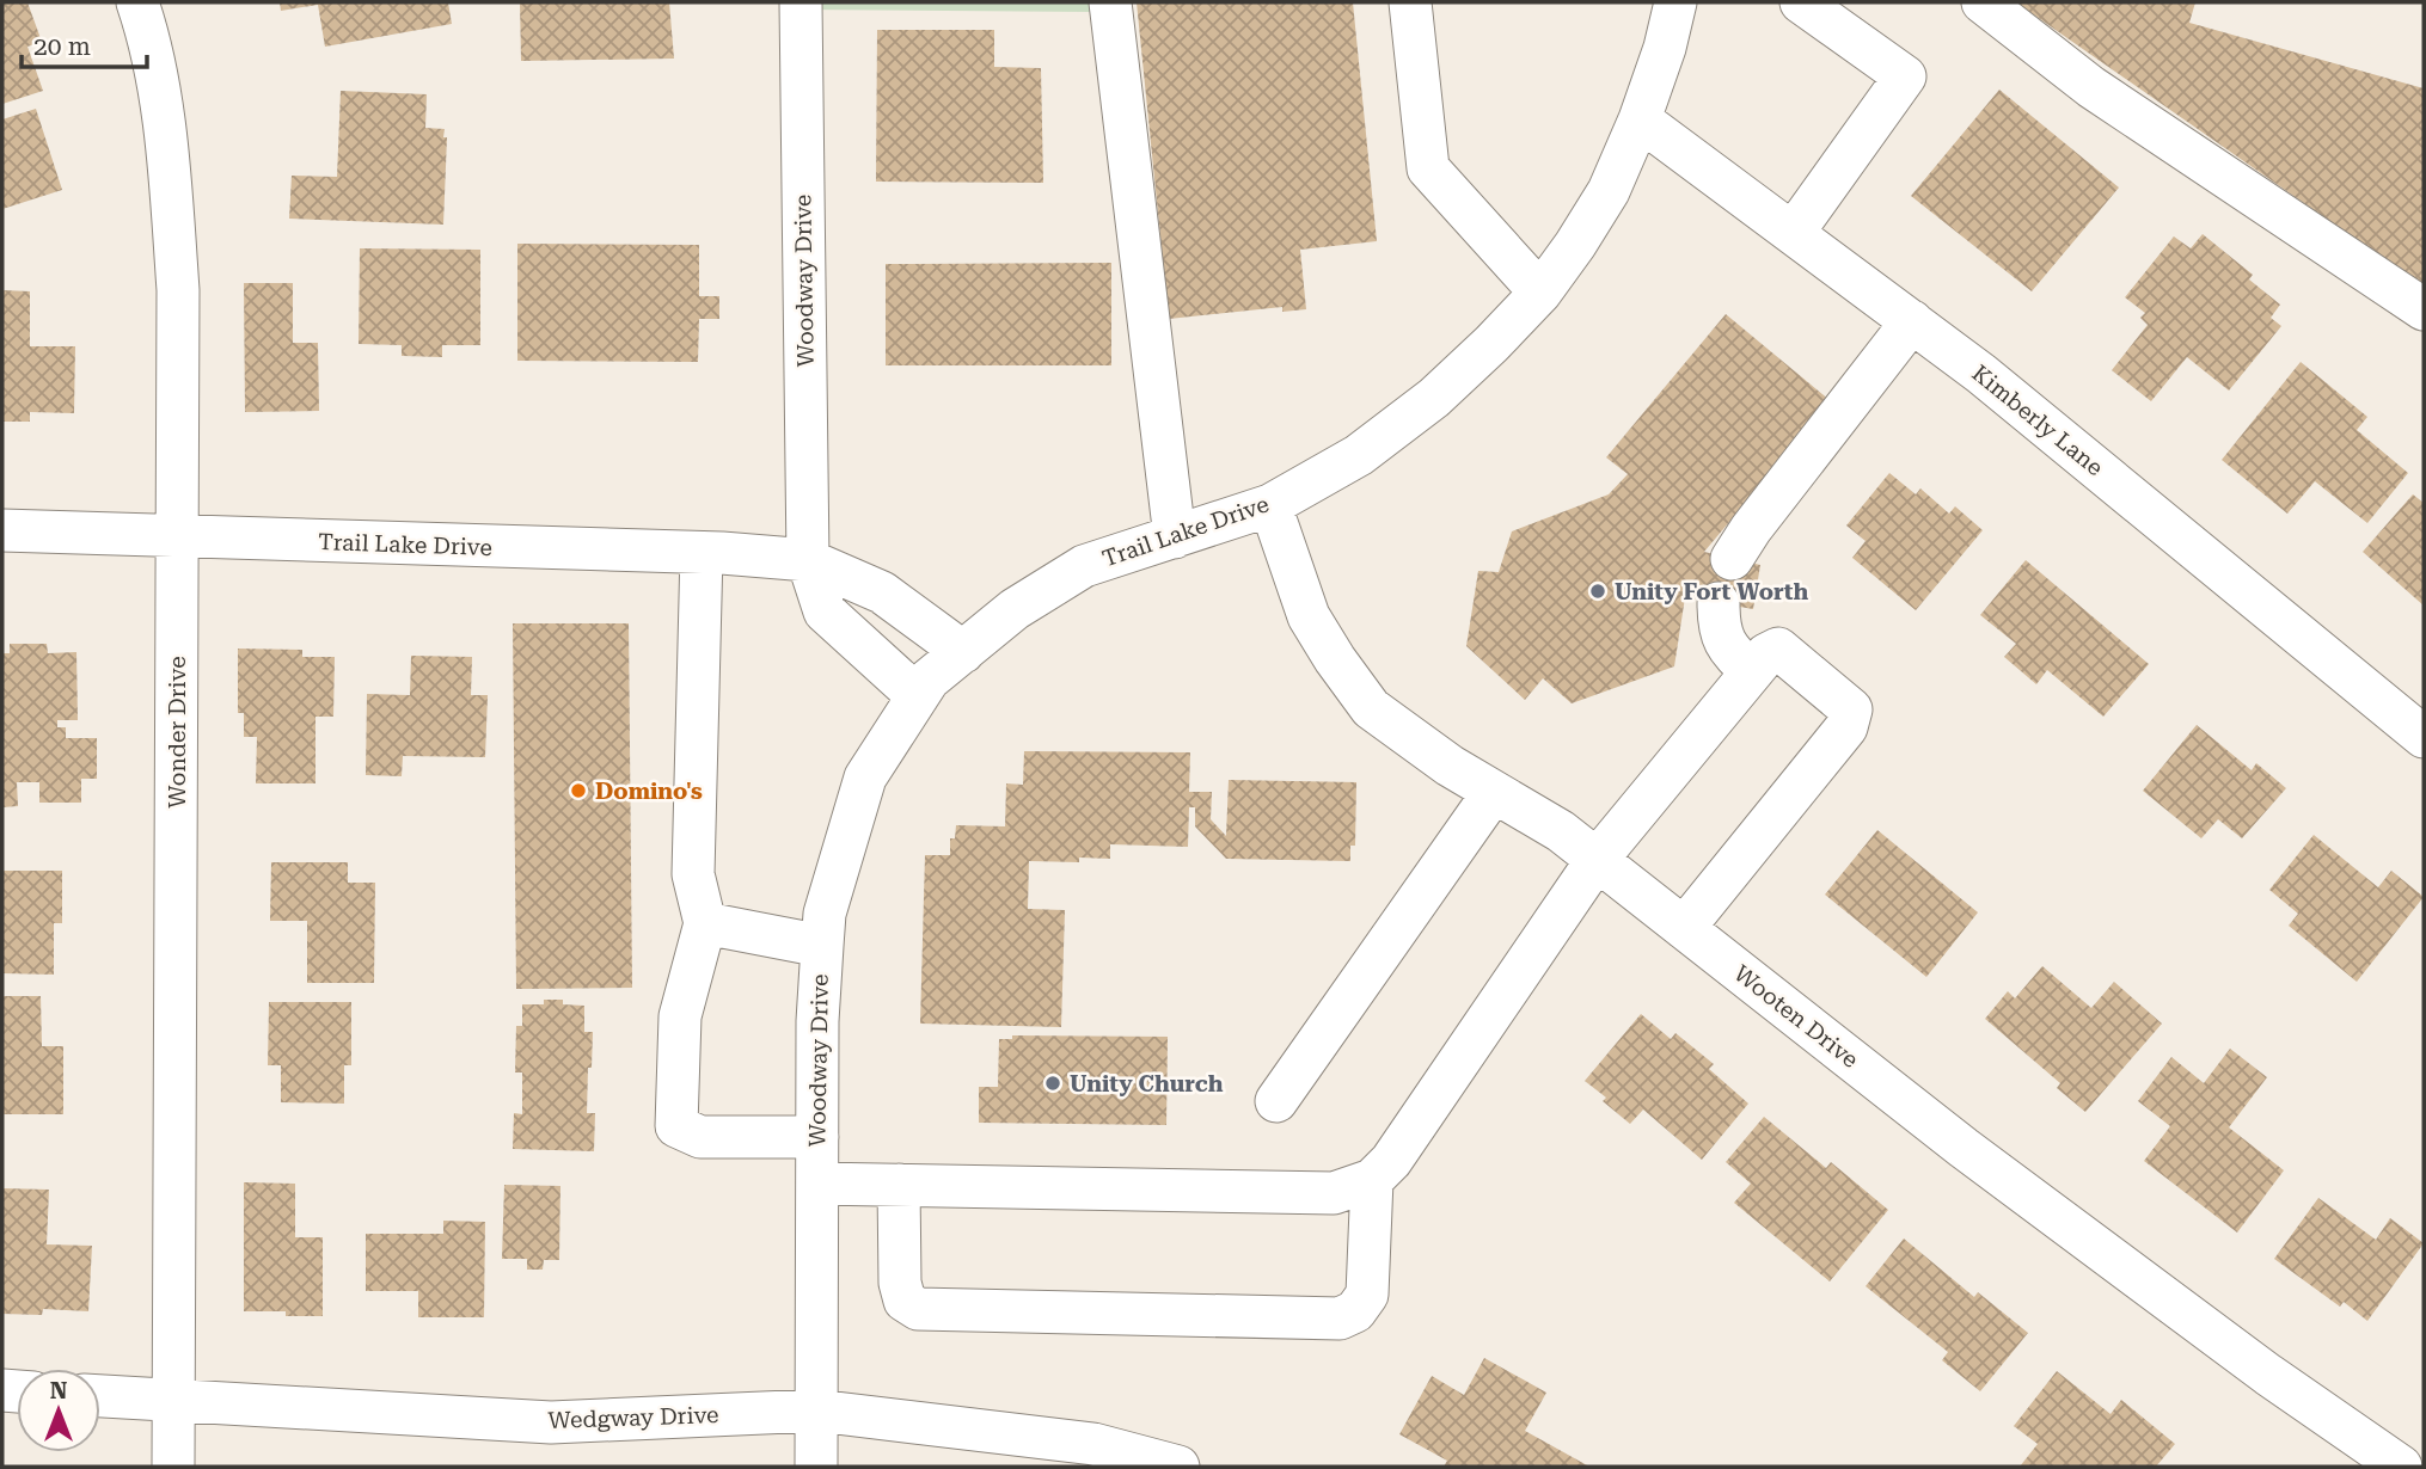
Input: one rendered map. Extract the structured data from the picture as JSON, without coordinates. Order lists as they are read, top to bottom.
{
  "streets": {
    "street": [
      "Woodway Drive",
      "Kimberly Lane",
      "Trail Lake Drive",
      "Wonder Drive",
      "Wooten Drive",
      "Wedgway Drive"
    ]
  },
  "crossings": [
    ["Woodway Drive", "Trail Lake Drive"],
    ["Woodway Drive", "Wedgway Drive"],
    ["Kimberly Lane", "Trail Lake Drive"],
    ["Trail Lake Drive", "Wonder Drive"],
    ["Trail Lake Drive", "Wooten Drive"],
    ["Wonder Drive", "Wedgway Drive"]
  ],
  "places": ["Unity Fort Worth", "Domino's", "Unity Church"],
  "scale_bar": "20 m",
  "north": "top"
}
